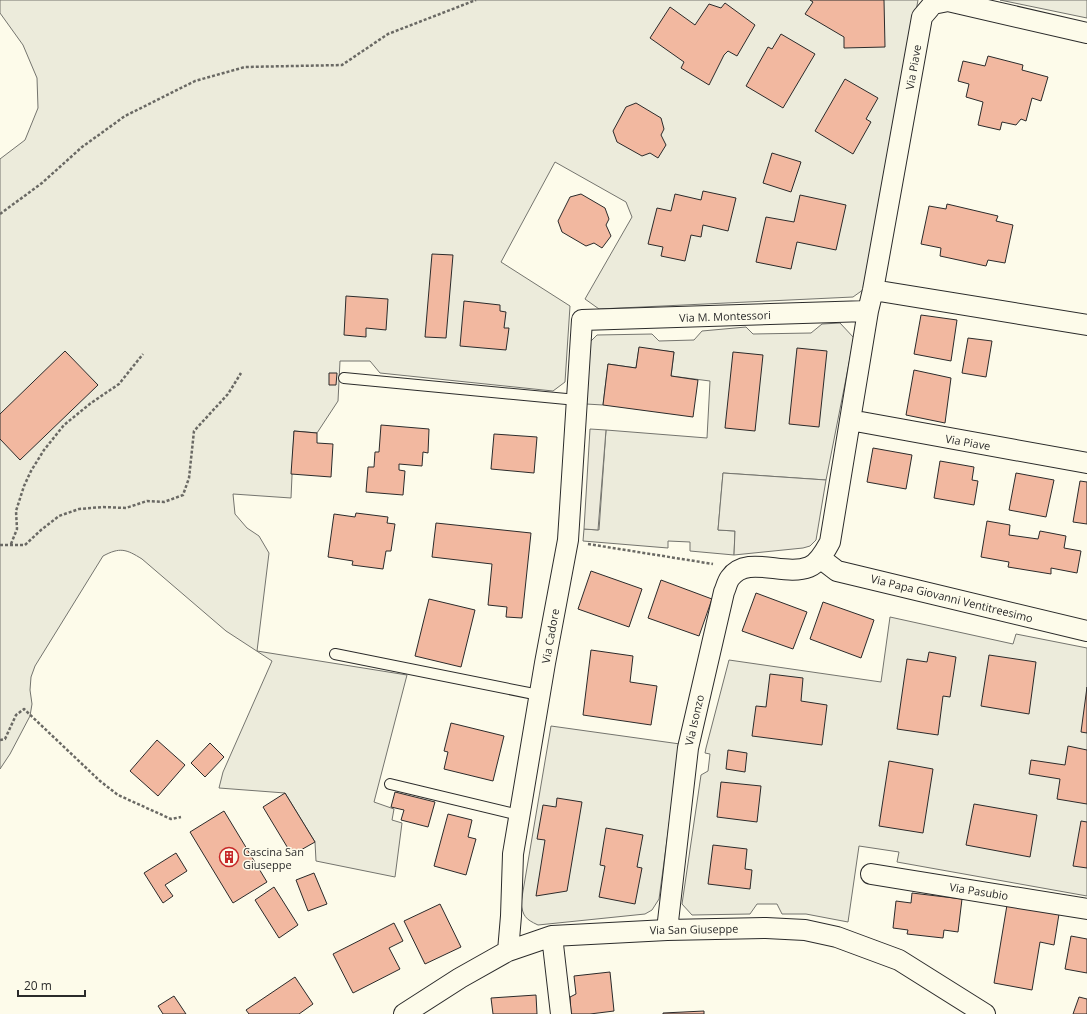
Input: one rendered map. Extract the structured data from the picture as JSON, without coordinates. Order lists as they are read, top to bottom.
{
  "streets": {
    "street": [
      "Via Piave",
      "Via M. Montessori",
      "Via Papa Giovanni Ventitreesimo",
      "Via Cadore",
      "Via Isonzo",
      "Via Pasubio",
      "Via San Giuseppe"
    ]
  },
  "crossings": [
    ["Via Piave", "Via M. Montessori"],
    ["Via Piave", "Via Papa Giovanni Ventitreesimo"],
    ["Via Piave", "Via Isonzo"],
    ["Via M. Montessori", "Via Cadore"],
    ["Via Cadore", "Via San Giuseppe"],
    ["Via Isonzo", "Via San Giuseppe"]
  ],
  "places": {
    "building": ["Cascina San Giuseppe"]
  },
  "scale_bar": "20 m"
}
